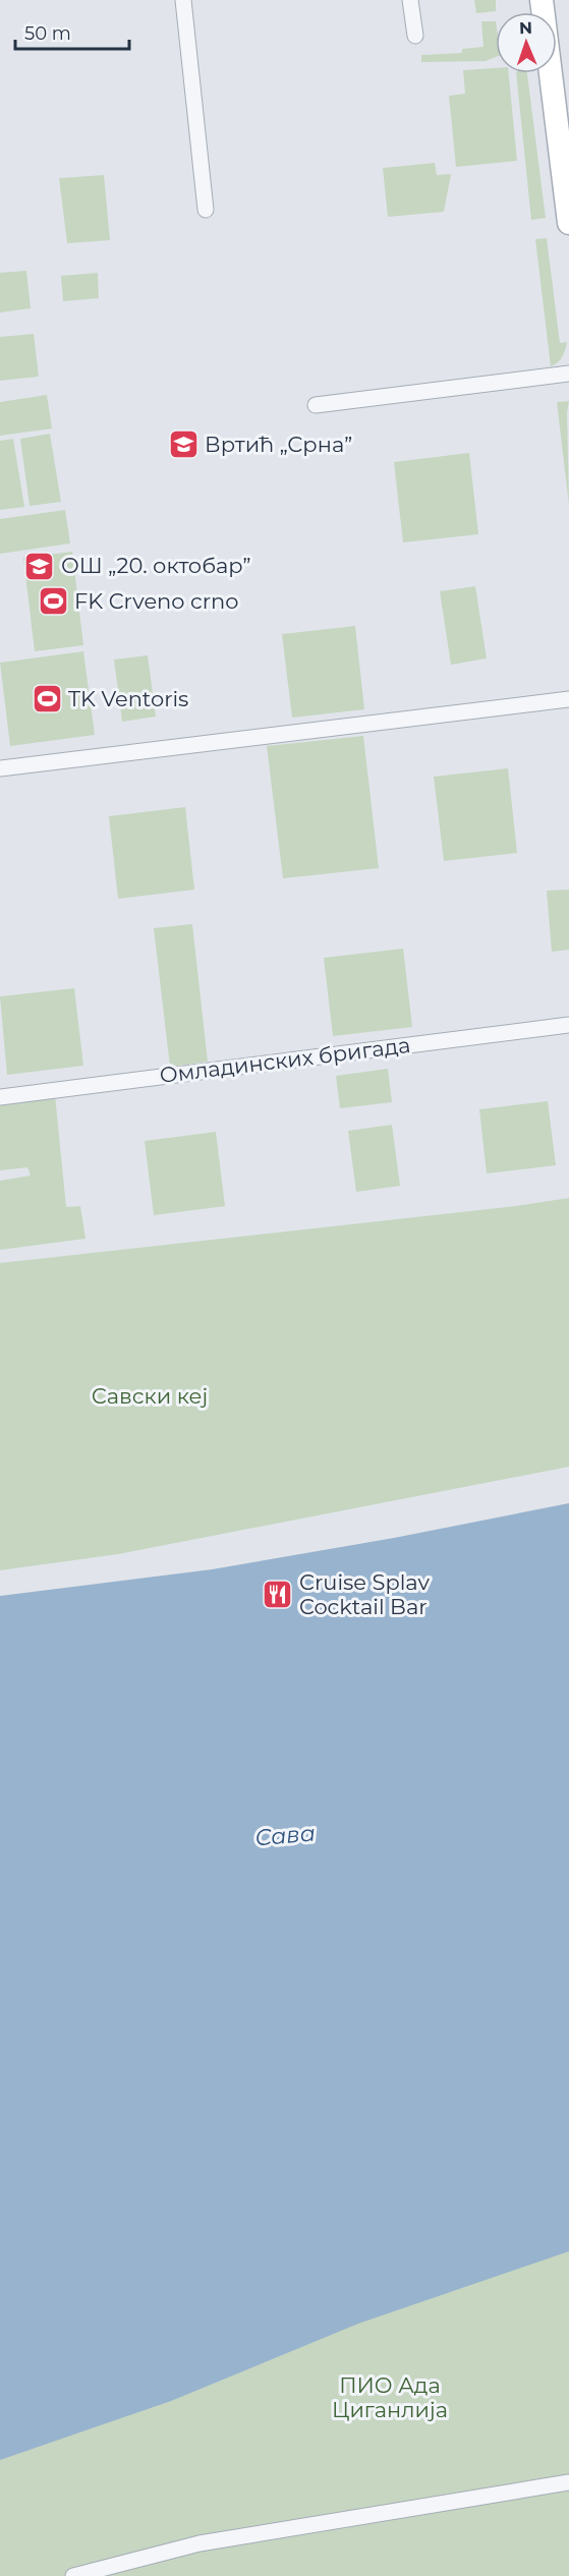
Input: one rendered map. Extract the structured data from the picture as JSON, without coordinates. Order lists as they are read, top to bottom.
{
  "streets": {
    "street": ["Омладинских бригада"]
  },
  "water": ["Сава"],
  "parks": ["Савски кеј", "ПИО Ада Циганлија"],
  "places": {
    "school or university": ["Вртић „Срна”", "ОШ „20. октобар”"],
    "sports": ["FK Crveno crno", "TK Ventoris"],
    "restaurant": ["Cruise Splav Cocktail Bar"]
  },
  "scale_bar": "50 m",
  "north": "top"
}
